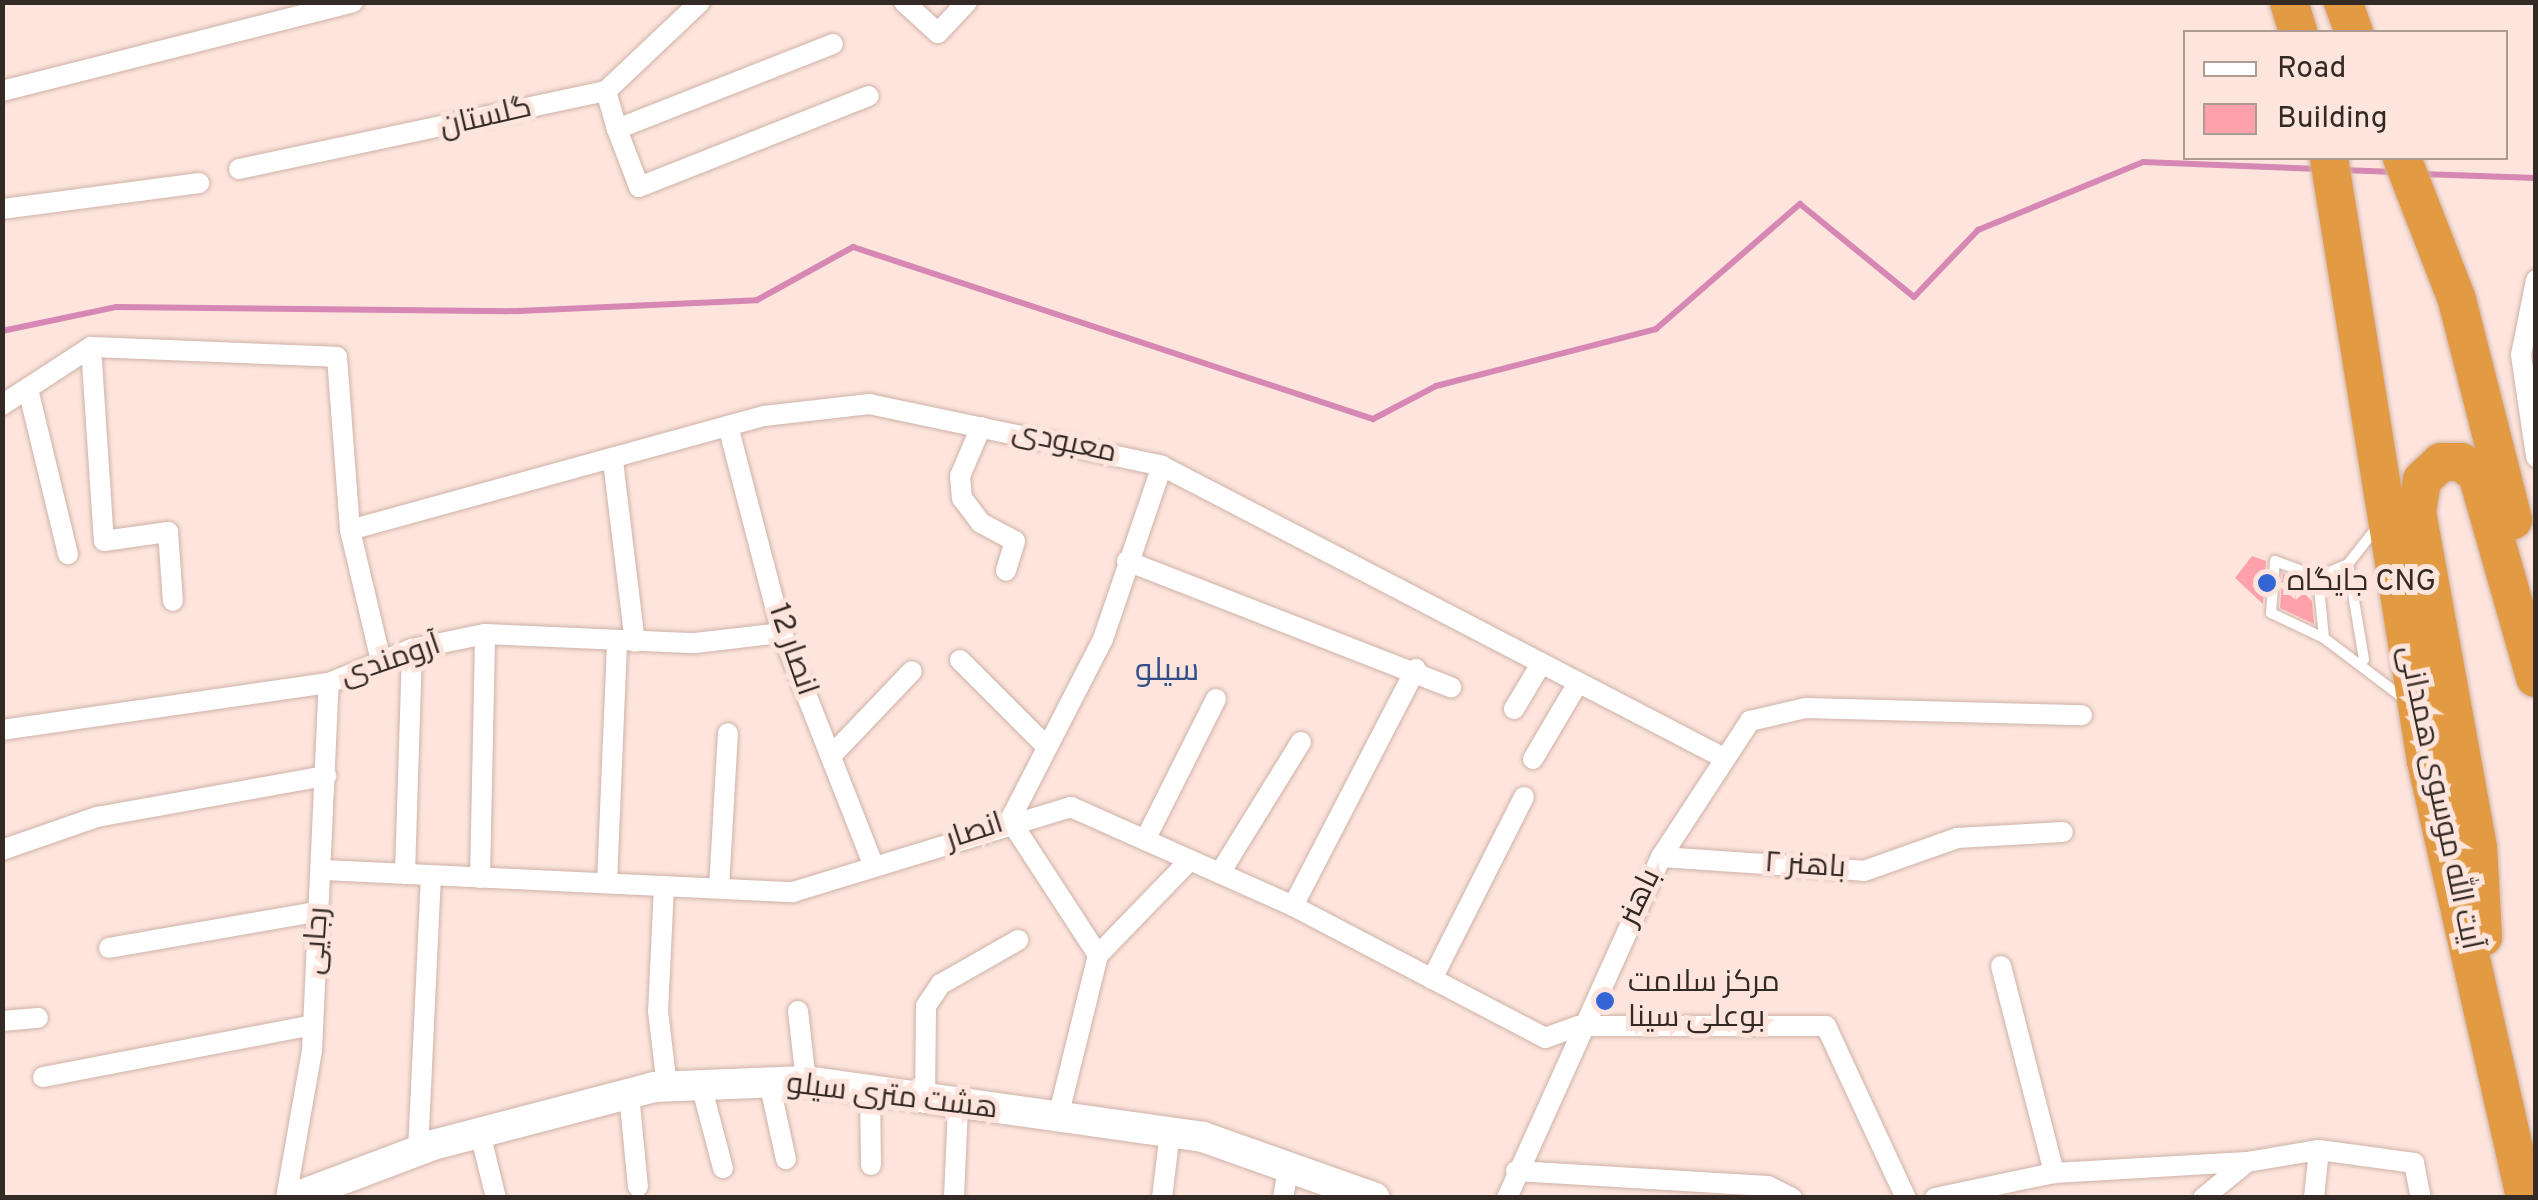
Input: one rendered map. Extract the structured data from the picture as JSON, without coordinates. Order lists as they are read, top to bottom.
{
  "streets": {
    "highway": ["آیت الله موسوی همدانی"],
    "street": [
      "گلستان",
      "معبودی",
      "انصار 12",
      "آرومندی",
      "انصار",
      "باهنر ۲",
      "باهنر",
      "رجایی",
      "هشت متری سیلو"
    ]
  },
  "crossings": [
    ["معبودی", "انصار 12"],
    ["معبودی", "باهنر"],
    ["انصار 12", "آرومندی"],
    ["انصار 12", "انصار"],
    ["آرومندی", "رجایی"],
    ["انصار", "باهنر"],
    ["انصار", "رجایی"],
    ["باهنر ۲", "باهنر"],
    ["رجایی", "هشت متری سیلو"]
  ],
  "districts": ["سیلو"],
  "places": ["جایگاه CNG", "مرکز سلامت بوعلی سینا"],
  "legend": ["Road", "Building"]
}
